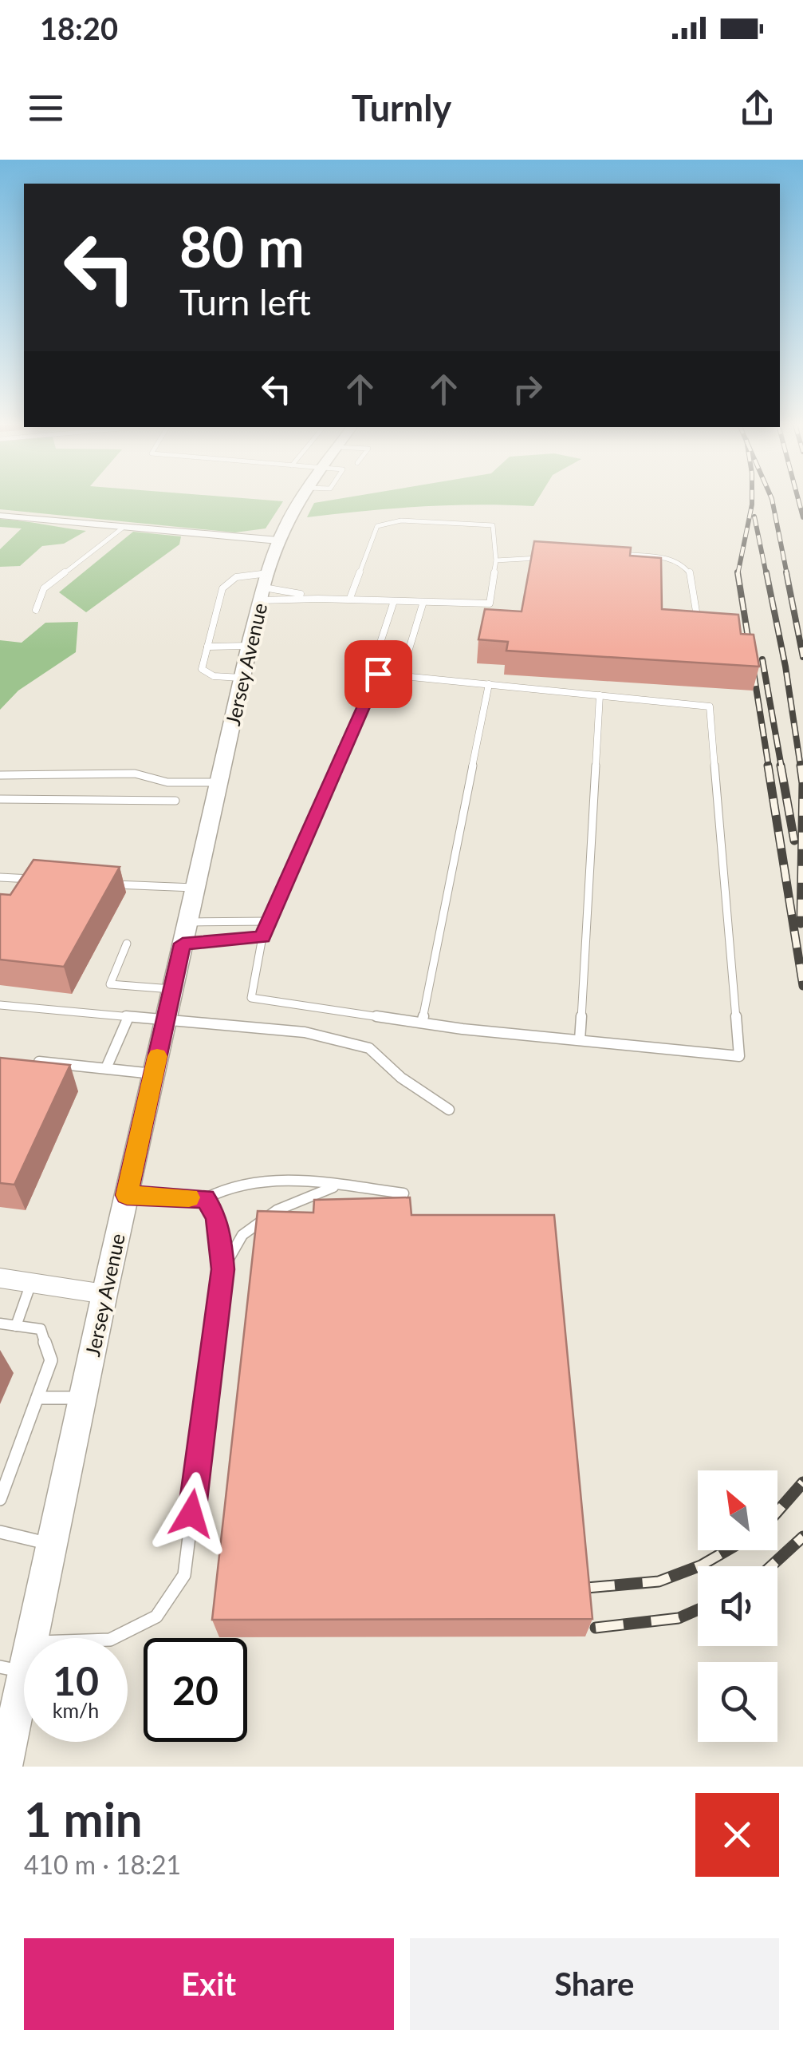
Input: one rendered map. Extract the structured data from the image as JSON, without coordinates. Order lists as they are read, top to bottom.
{
  "streets": {
    "street": ["Jersey Avenue"]
  },
  "north": "top left",
  "page": {
    "status": "18:20",
    "header": "Turnly",
    "turn": ["80 m", "Turn left"],
    "speed": "10 km/h",
    "limit": "20",
    "heading": ["1 min", "410 m · 18:21"],
    "buttons": ["Exit", "Share"]
  }
}
